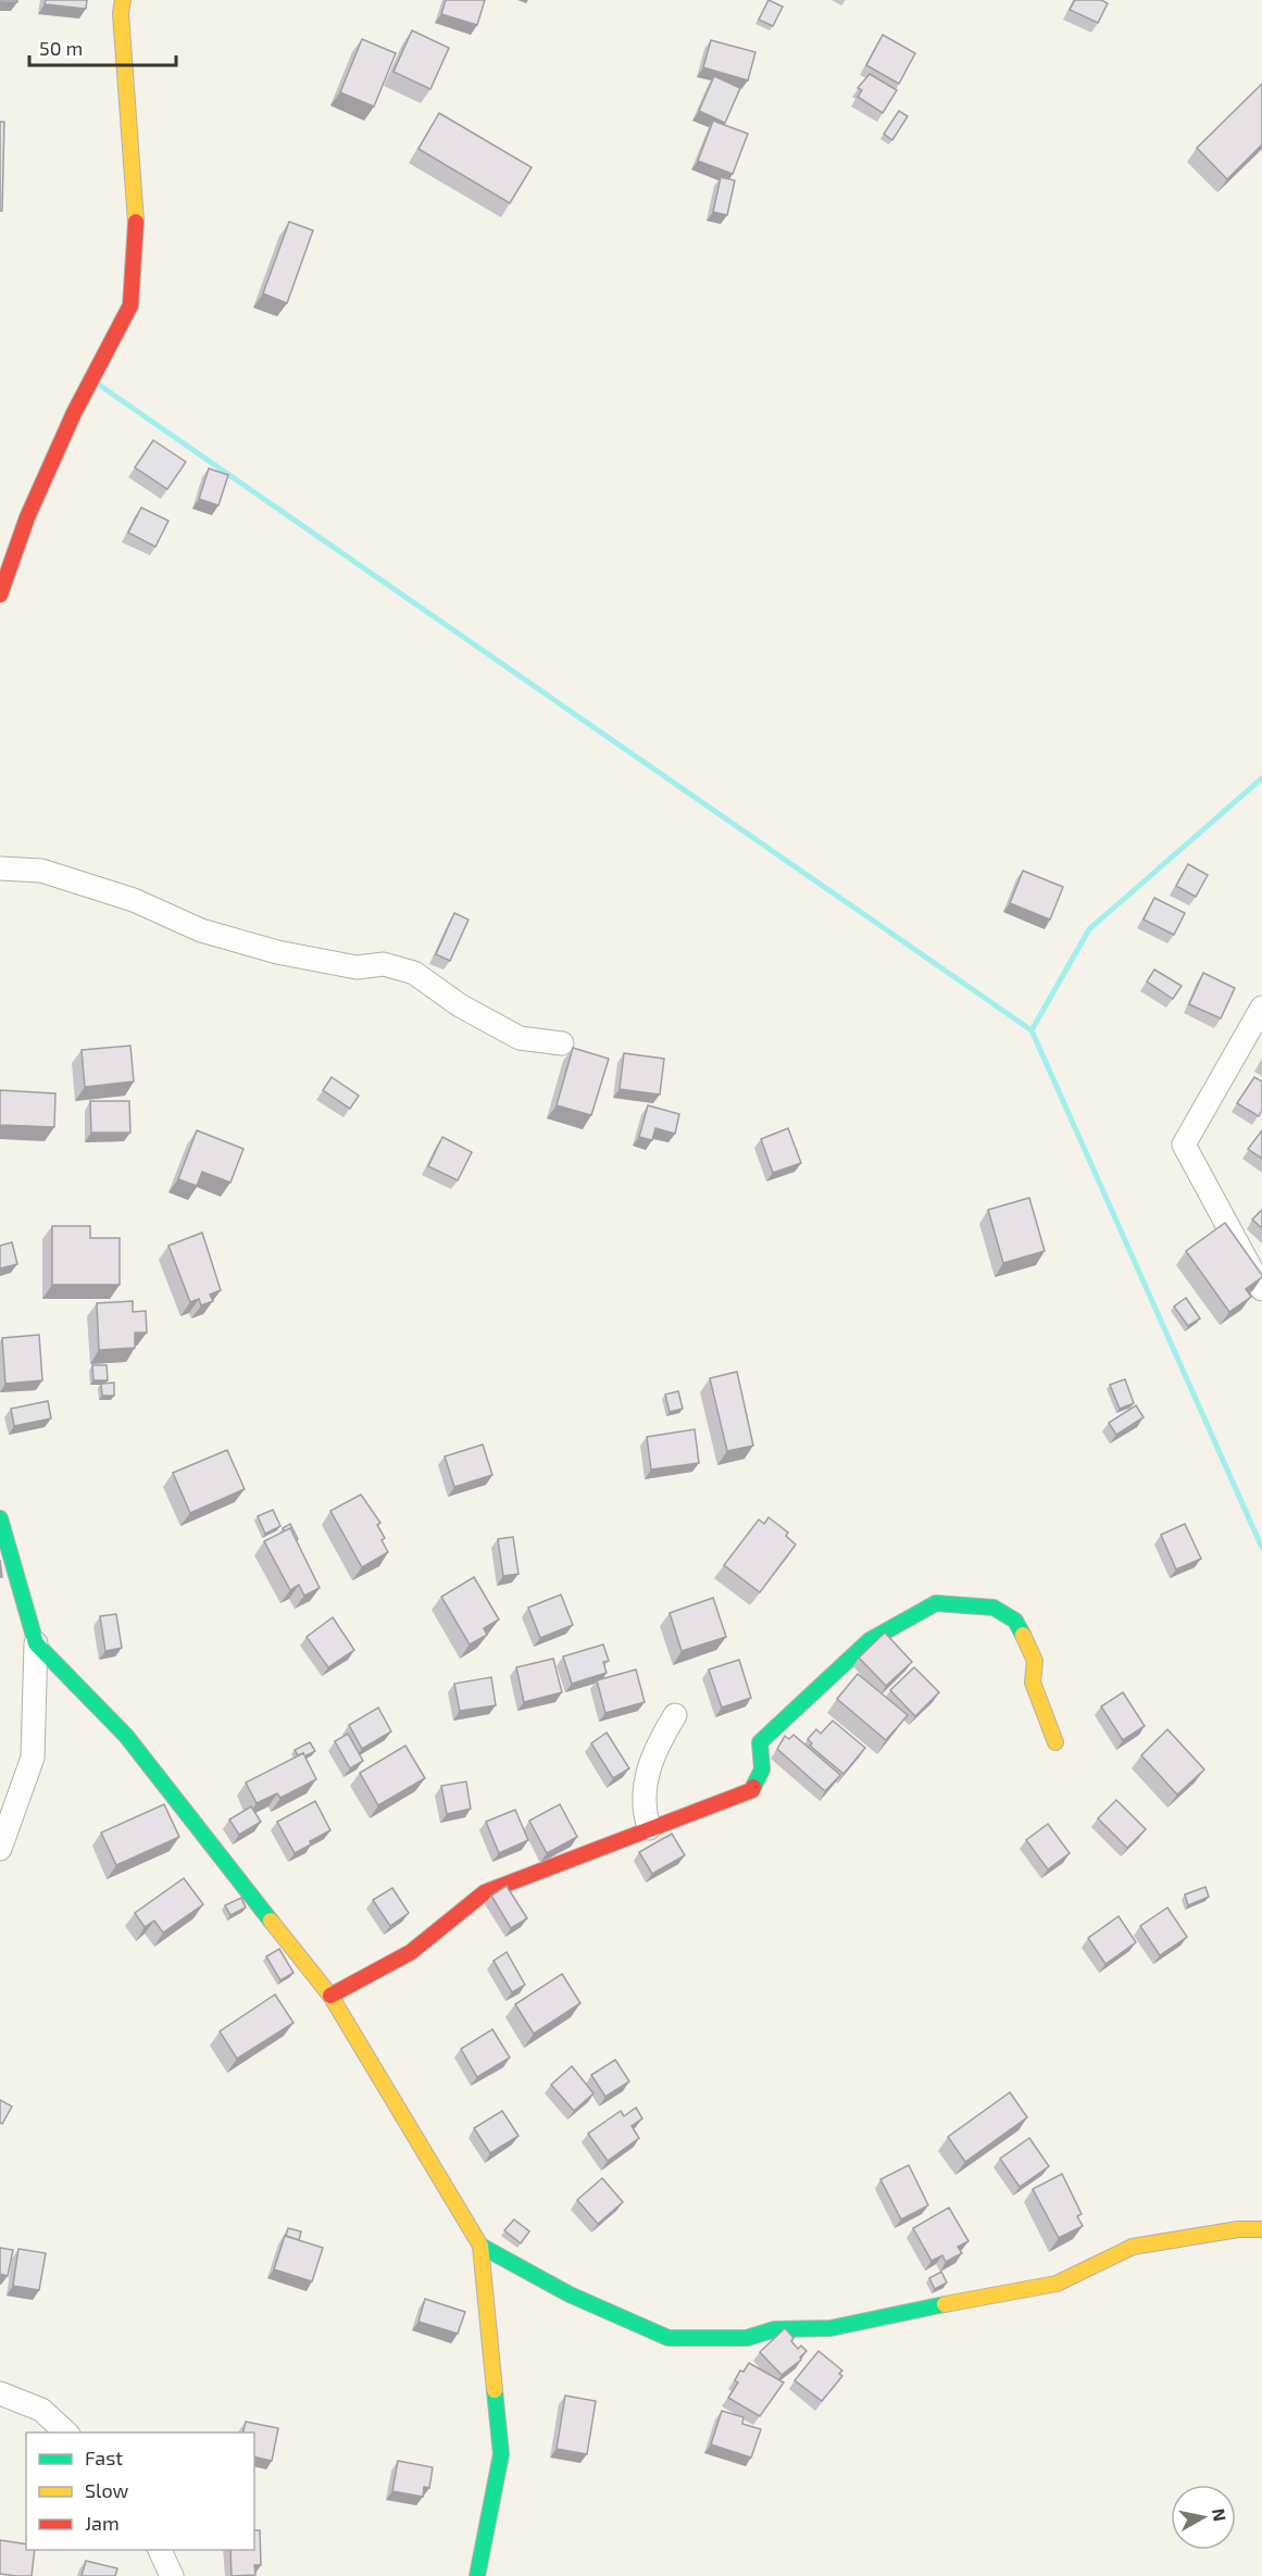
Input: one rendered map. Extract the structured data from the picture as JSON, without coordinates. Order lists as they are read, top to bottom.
{
  "legend": ["Fast", "Slow", "Jam"],
  "scale_bar": "50 m",
  "north": "right"
}
